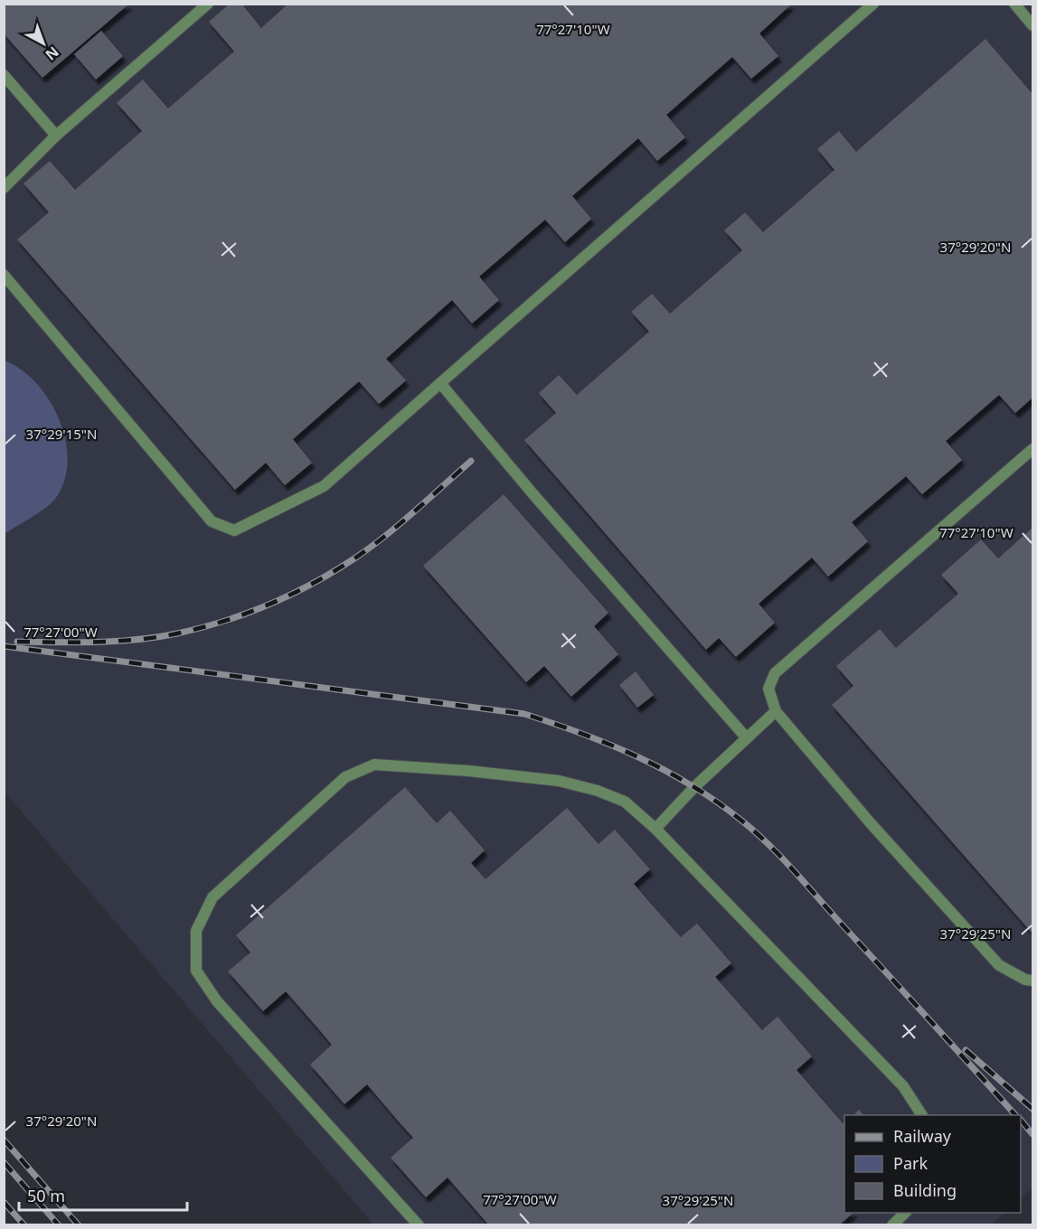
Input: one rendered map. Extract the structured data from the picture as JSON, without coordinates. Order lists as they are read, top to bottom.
{
  "legend": ["Railway", "Park", "Building"],
  "scale_bar": "50 m",
  "north": "bottom right",
  "coordinates": [
    "77°27'10\"W",
    "37°29'20\"N",
    "37°29'15\"N",
    "77°27'00\"W",
    "37°29'25\"N"
  ]
}
